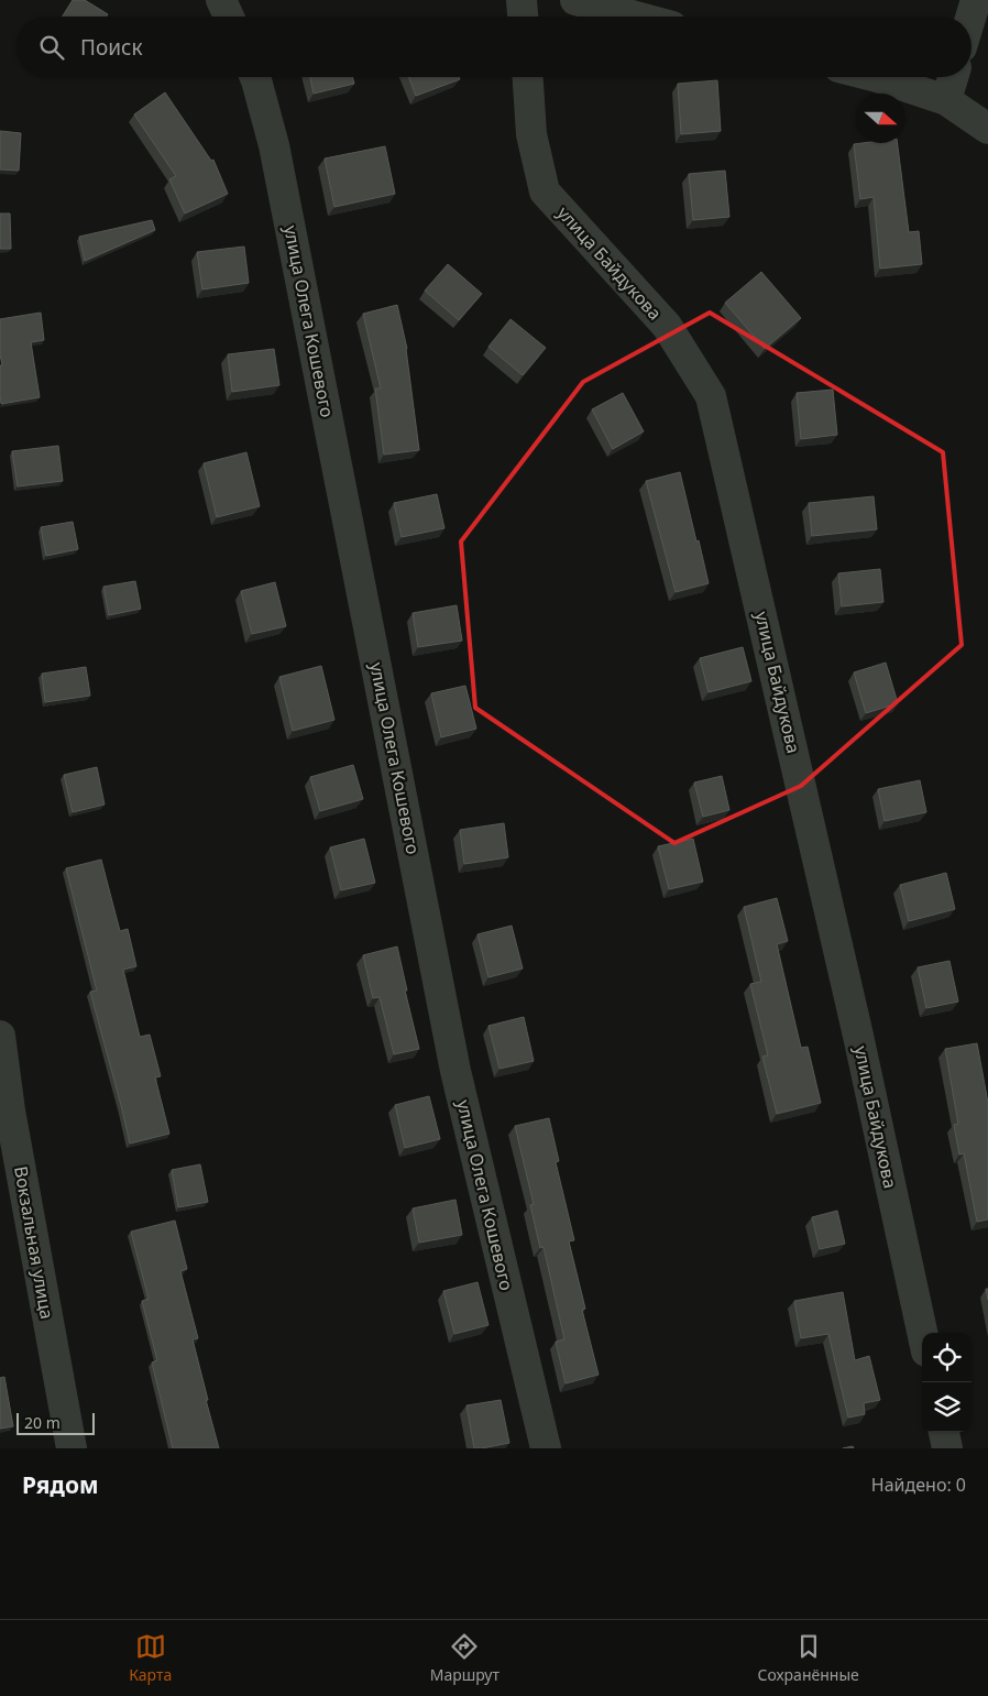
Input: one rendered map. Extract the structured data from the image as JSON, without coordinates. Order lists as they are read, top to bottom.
{
  "streets": {
    "street": ["улица Байдукова", "улица Олега Кошевого", "Вокзальная улица"]
  },
  "scale_bar": "20 m",
  "north": "right",
  "page": {
    "search": "Поиск",
    "scale": "20 m",
    "heading": ["Рядом", "Найдено: 0"],
    "nav": ["Карта", "Маршрут", "Сохранённые"]
  }
}
